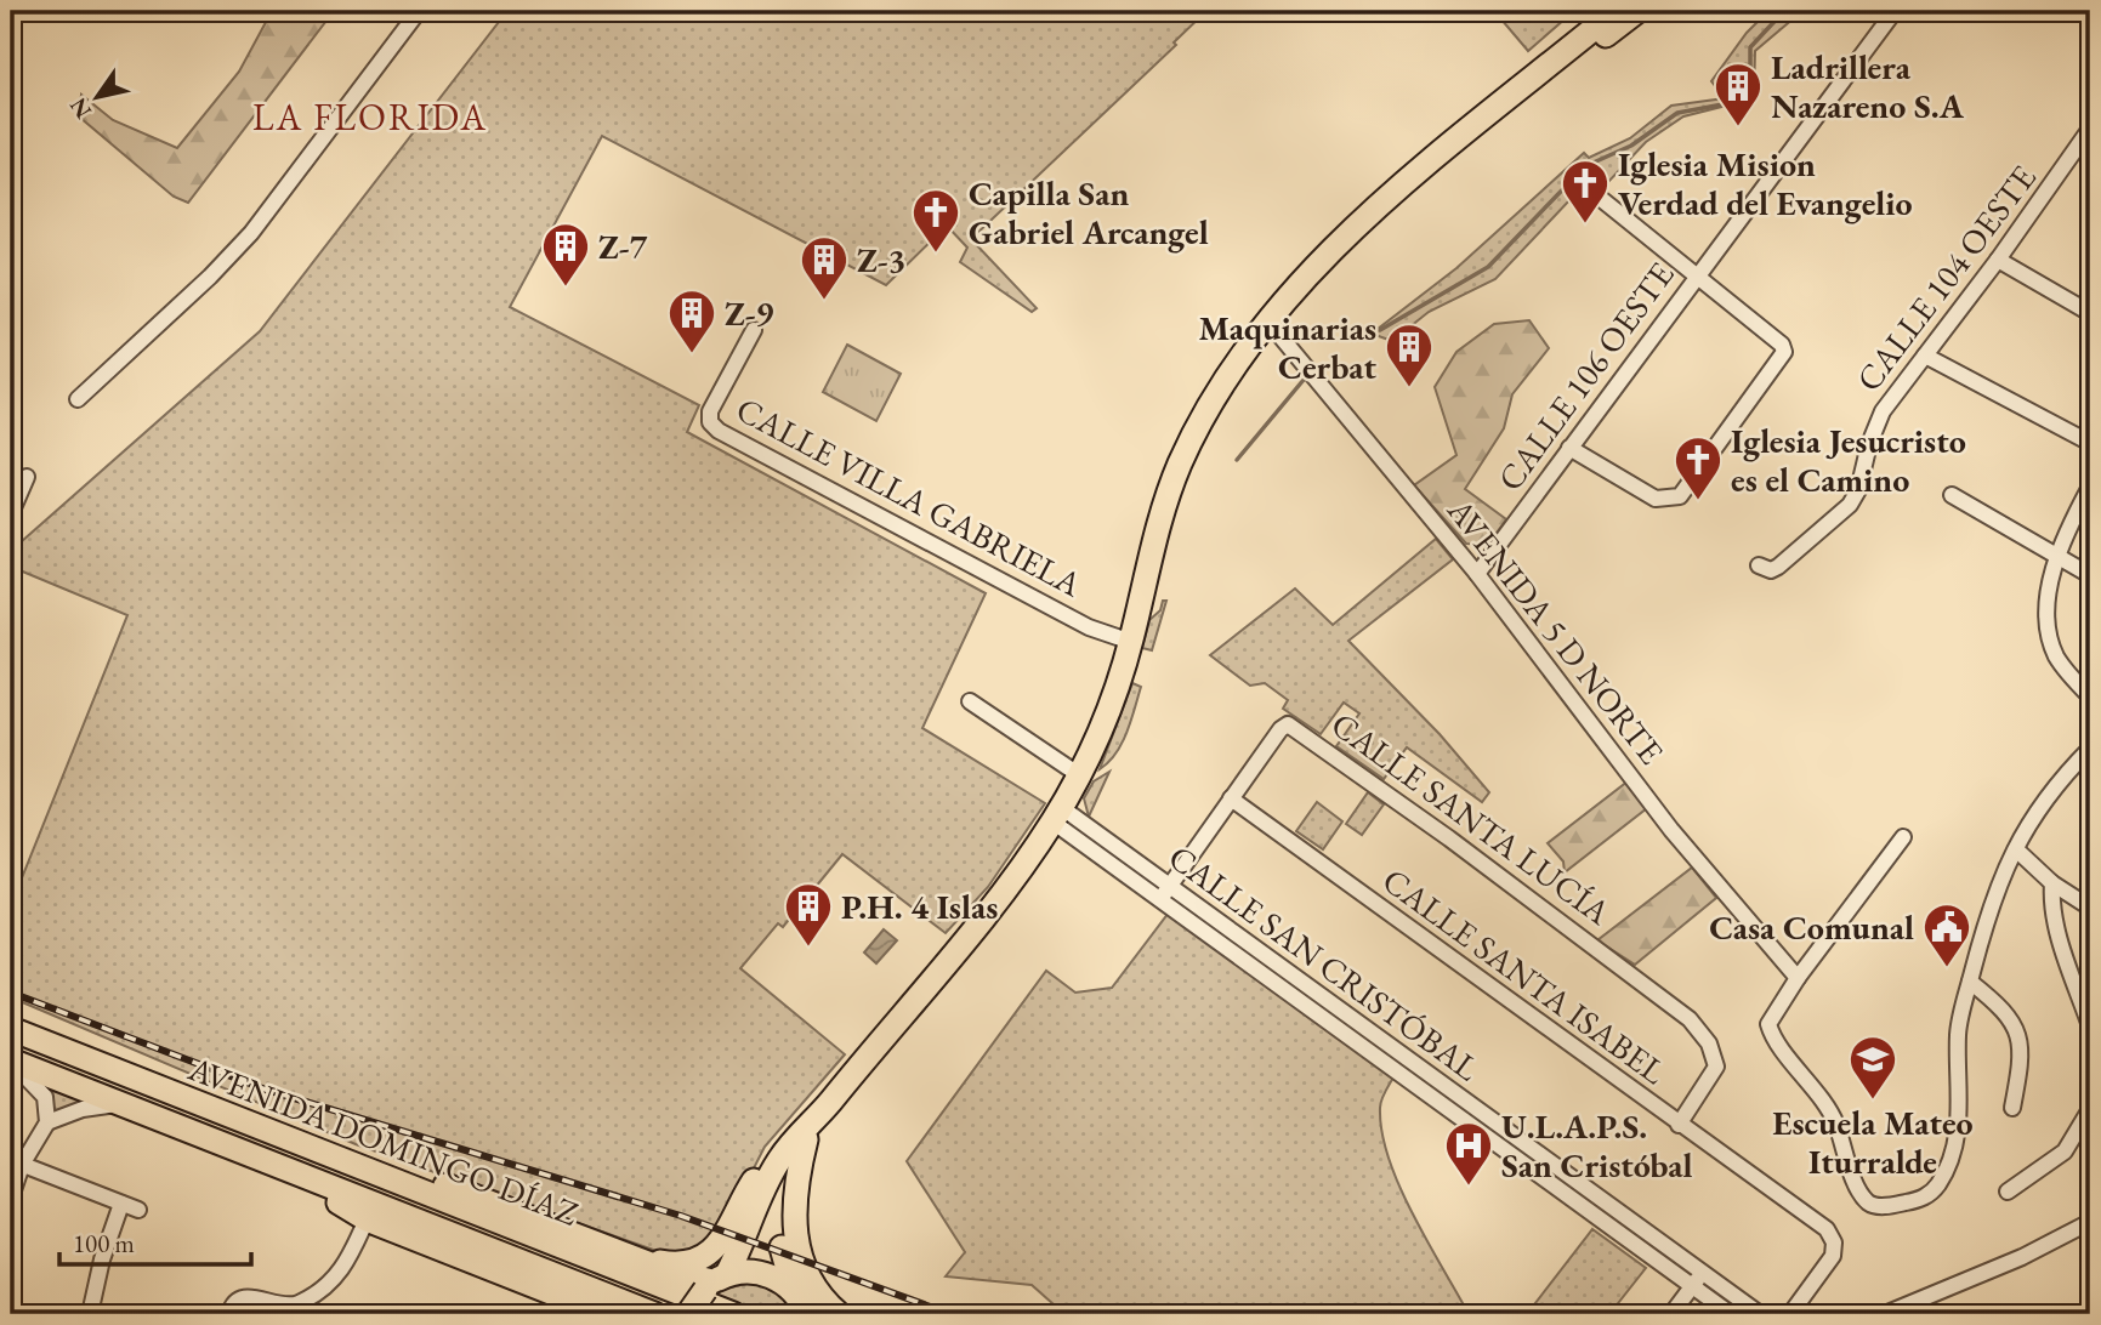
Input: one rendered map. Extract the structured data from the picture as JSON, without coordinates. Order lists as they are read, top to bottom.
{
  "streets": {
    "main road": ["AVENIDA DOMINGO DÍAZ"],
    "street": [
      "CALLE 104 OESTE",
      "CALLE 106 OESTE",
      "CALLE VILLA GABRIELA",
      "AVENIDA 5 D NORTE",
      "CALLE SANTA LUCÍA",
      "CALLE SAN CRISTÓBAL",
      "CALLE SANTA ISABEL"
    ]
  },
  "crossings": [
    ["CALLE 106 OESTE", "AVENIDA 5 D NORTE"],
    ["CALLE SANTA LUCÍA", "CALLE SAN CRISTÓBAL"],
    ["CALLE SANTA LUCÍA", "CALLE SANTA ISABEL"]
  ],
  "districts": ["LA FLORIDA"],
  "places": {
    "building": [
      "Ladrillera Nazareno S.A",
      "Z-7",
      "Z-3",
      "Z-9",
      "Maquinarias Cerbat",
      "P.H. 4 Islas"
    ],
    "church": ["Iglesia Mision Verdad del Evangelio", "Capilla San Gabriel Arcangel", "Iglesia Jesucristo es el Camino"],
    "public building": ["Casa Comunal"],
    "school or university": ["Escuela Mateo Iturralde"],
    "hospital": ["U.L.A.P.S. San Cristóbal"]
  },
  "scale_bar": "100 m",
  "north": "bottom left"
}
